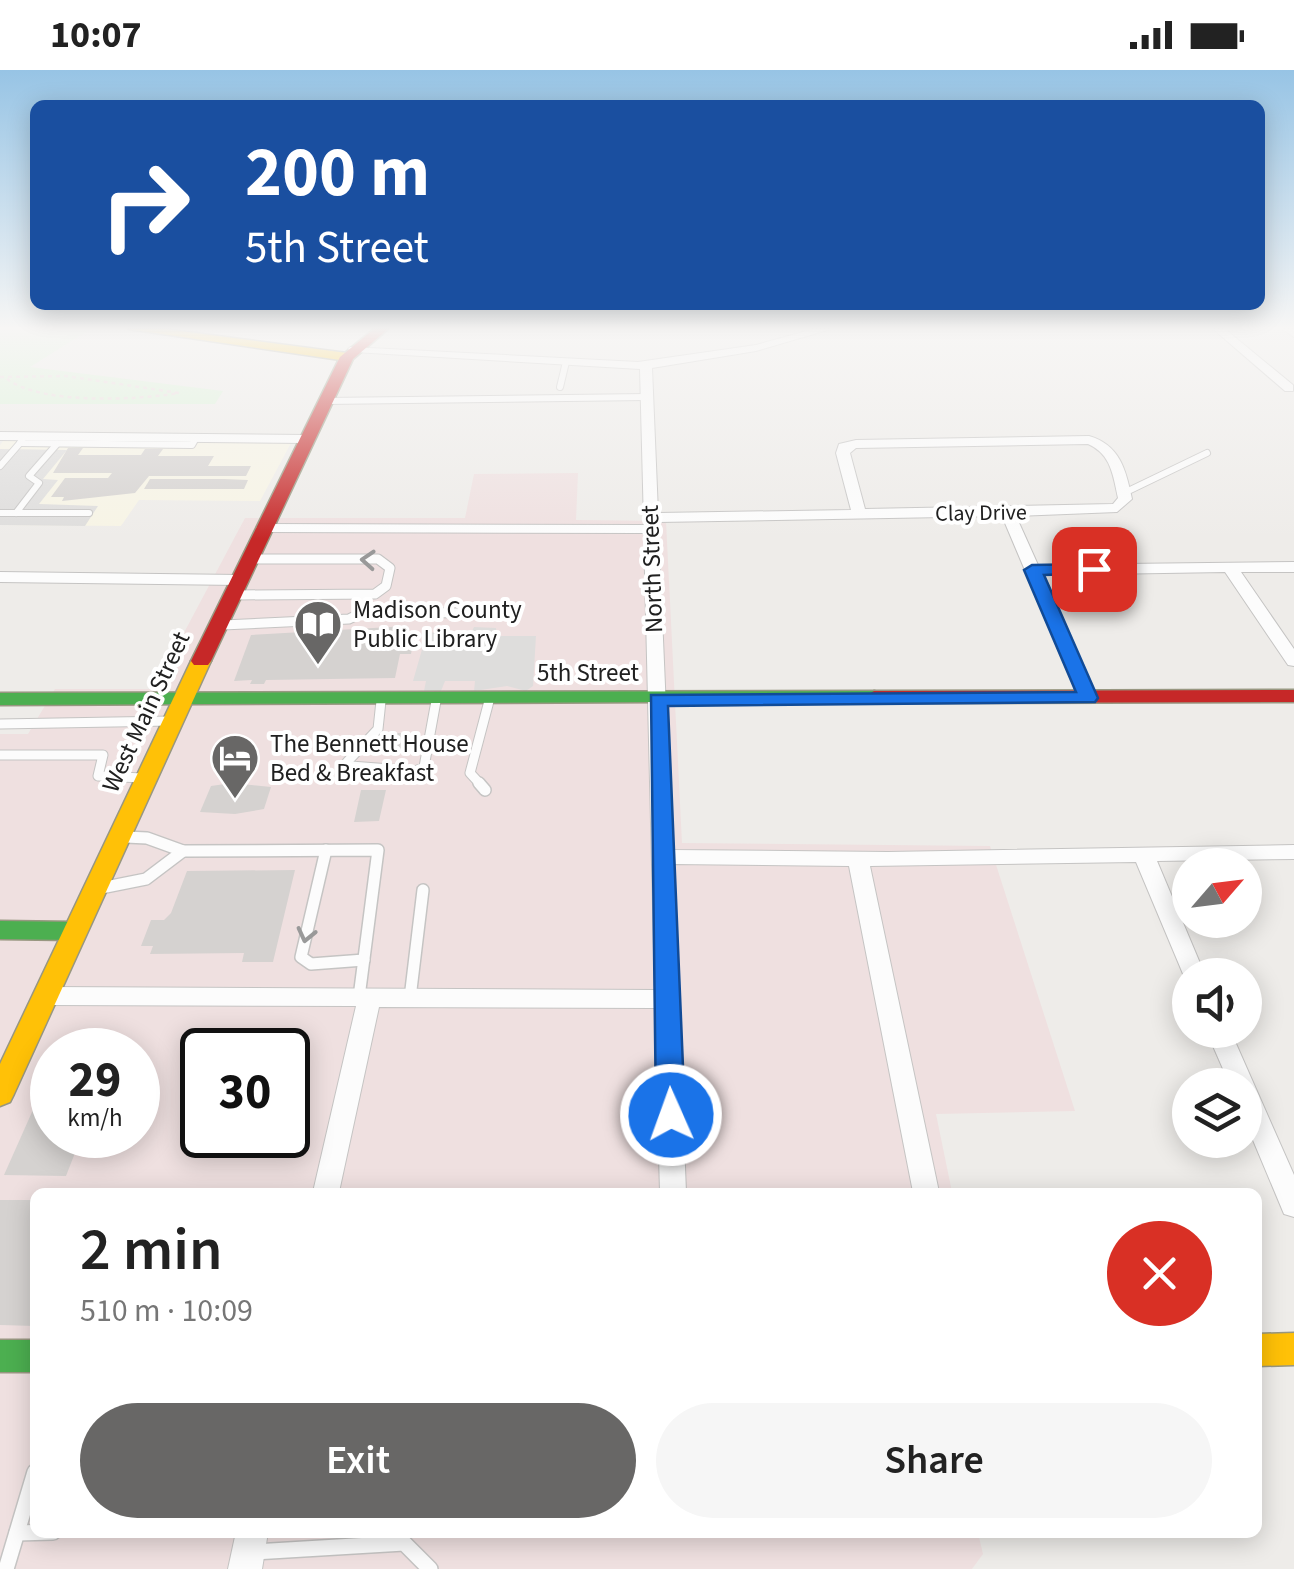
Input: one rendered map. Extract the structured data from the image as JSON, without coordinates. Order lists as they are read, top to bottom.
{
  "streets": {
    "main road": ["5th Street", "West Main Street"],
    "street": ["Clay Drive", "North Street"]
  },
  "crossings": [
    ["Clay Drive", "North Street"],
    ["Clay Drive", "West Main Street"],
    ["North Street", "5th Street"],
    ["5th Street", "West Main Street"]
  ],
  "places": {
    "library": ["Madison County Public Library"],
    "hotel": ["The Bennett House Bed & Breakfast"]
  },
  "north": "top right",
  "page": {
    "status": "10:07",
    "turn": ["200 m", "5th Street"],
    "speed": "29 km/h",
    "limit": "30",
    "heading": ["2 min", "510 m · 10:09"],
    "buttons": ["Exit", "Share"]
  }
}
